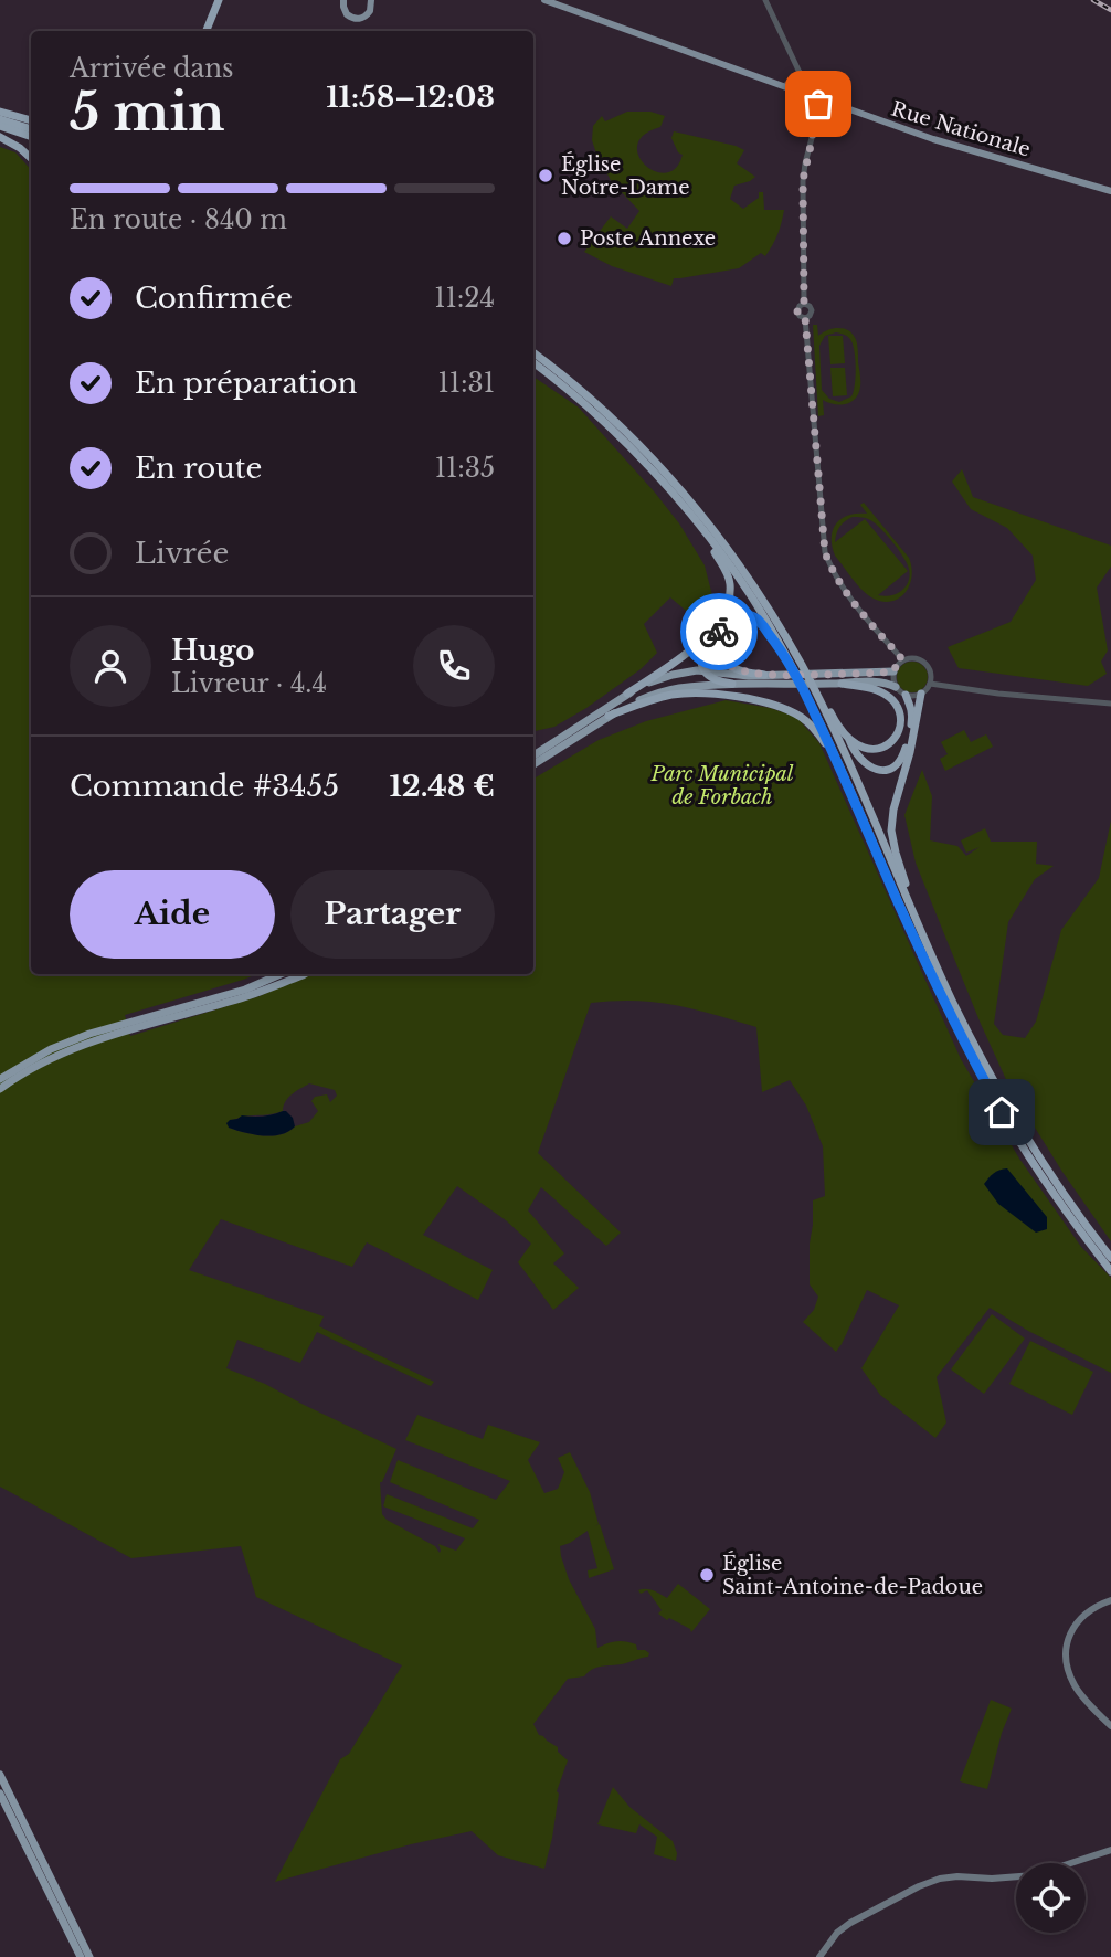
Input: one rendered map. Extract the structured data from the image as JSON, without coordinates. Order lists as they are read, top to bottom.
{
  "streets": {
    "main road": ["Rue Nationale"]
  },
  "parks": ["Parc Municipal de Forbach"],
  "places": ["Église Notre-Dame", "Poste Annexe", "Église Saint-Antoine-de-Padoue"],
  "page": {
    "heading": ["5 min", "Arrivée dans", "11:58–12:03"],
    "panel": [
      "Hugo",
      "Livreur · 4.4",
      "Commande #3455",
      "12.48 €"
    ],
    "bar": "En route · 840 m",
    "list": [
      ["Confirmée", "11:24"],
      ["En préparation", "11:31"],
      ["En route", "11:35"],
      "Livrée"
    ],
    "buttons": ["Aide", "Partager"]
  }
}
